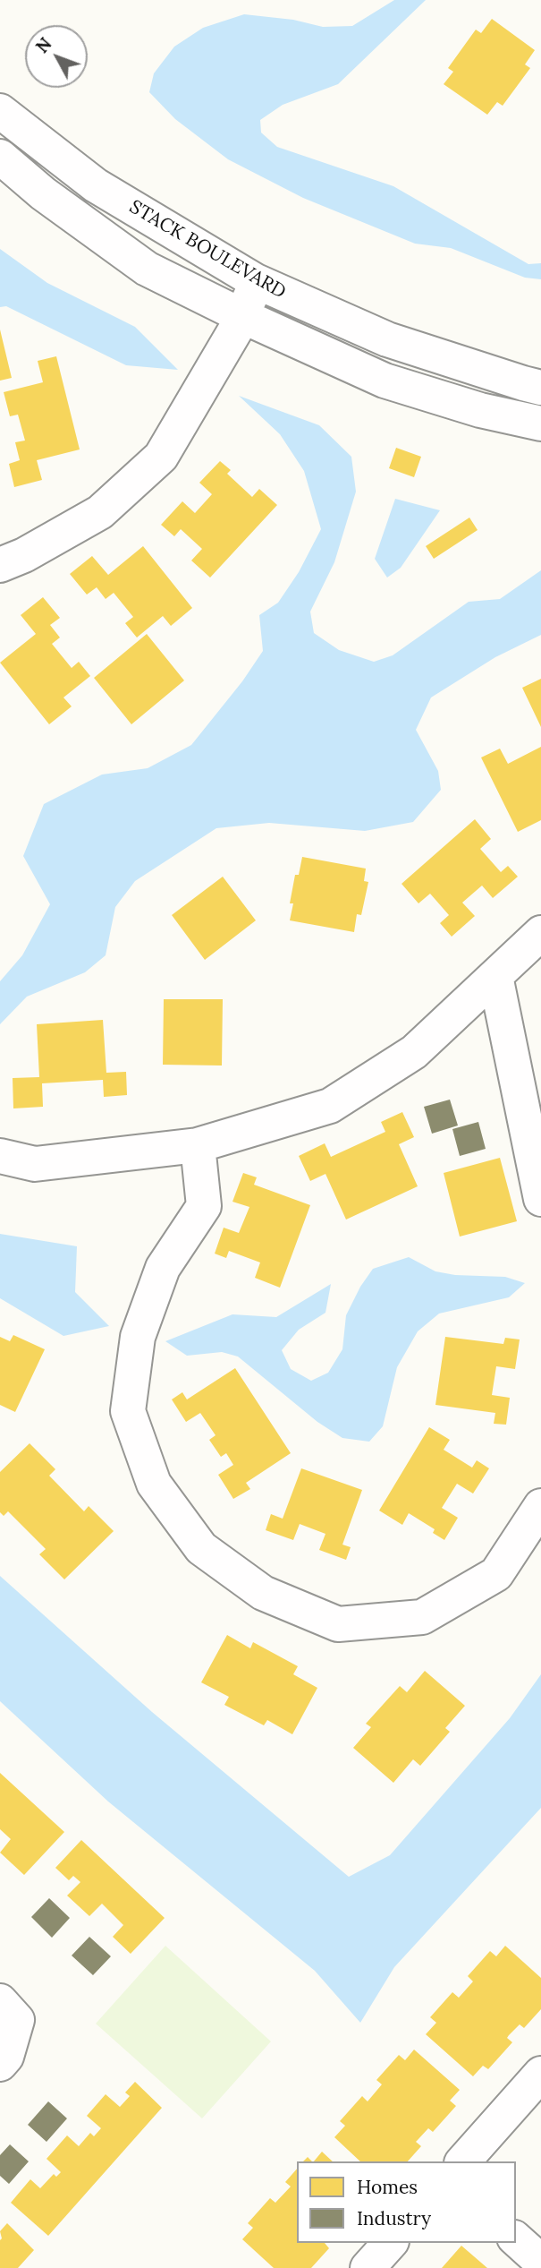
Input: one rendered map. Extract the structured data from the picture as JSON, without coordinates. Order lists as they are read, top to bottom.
{
  "streets": {
    "street": ["STACK BOULEVARD"]
  },
  "legend": ["Homes", "Industry"],
  "north": "top left"
}
